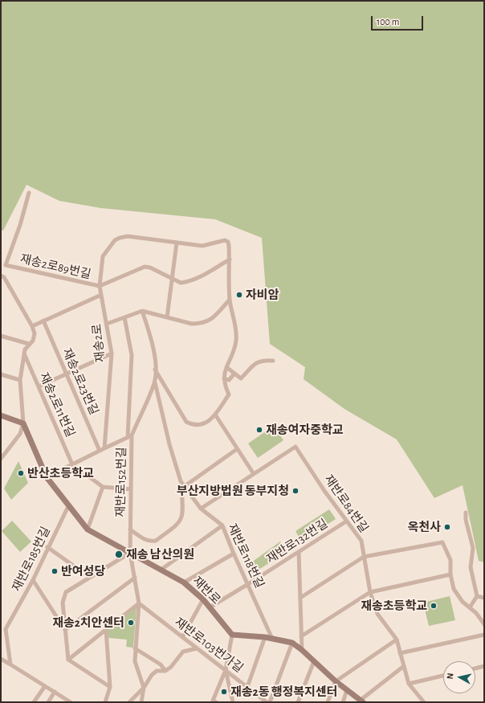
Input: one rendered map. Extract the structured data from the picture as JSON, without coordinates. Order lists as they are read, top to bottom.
{
  "streets": {
    "main road": ["재반로"],
    "street": [
      "재송2로89번길",
      "재송2로",
      "재송2로23번길",
      "재송2로11번길",
      "재반로152번길",
      "재반로84번길",
      "재반로132번길",
      "재반로118번길",
      "재반로185번길",
      "재반로103번가길"
    ]
  },
  "crossings": [
    ["재송2로89번길", "재송2로"],
    ["재반로152번길", "재반로"],
    ["재반로152번길", "재반로103번가길"],
    ["재반로84번길", "재반로132번길"],
    ["재반로132번길", "재반로118번길"],
    ["재반로132번길", "재반로"],
    ["재반로185번길", "재반로"]
  ],
  "places": [
    "자비암",
    "재송여자중학교",
    "반산초등학교",
    "부산지방법원 동부지청",
    "옥천사",
    "재송 남산의원",
    "반여성당",
    "재송초등학교",
    "재송2치안센터",
    "재송2동 행정복지센터"
  ],
  "scale_bar": "100 m",
  "north": "left"
}
